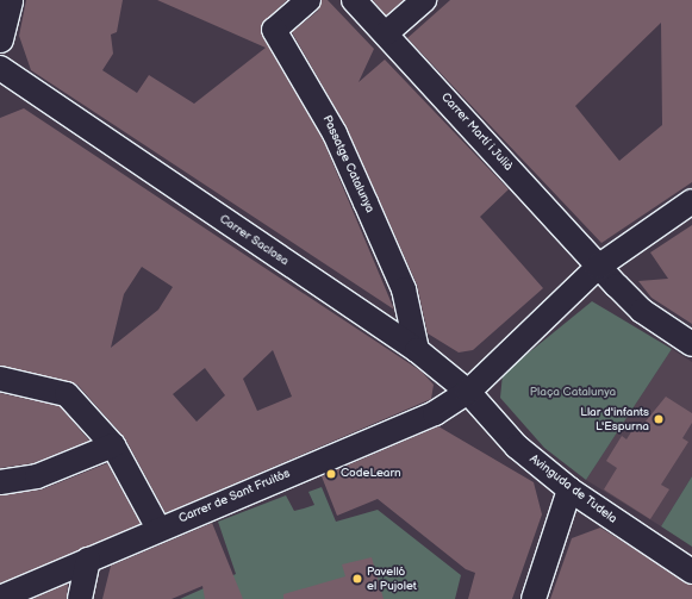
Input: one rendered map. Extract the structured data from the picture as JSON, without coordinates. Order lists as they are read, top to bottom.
{
  "streets": {
    "street": [
      "Carrer Martí i Julià",
      "Passatge Catalunya",
      "Carrer Saclosa",
      "Avinguda de Tudela",
      "Carrer de Sant Fruitós"
    ]
  },
  "crossings": [
    ["Passatge Catalunya", "Carrer Saclosa"],
    ["Carrer Saclosa", "Avinguda de Tudela"],
    ["Carrer Saclosa", "Carrer de Sant Fruitós"],
    ["Avinguda de Tudela", "Carrer de Sant Fruitós"]
  ],
  "parks": ["Plaça Catalunya"],
  "places": ["Llar d'infants L'Espurna", "CodeLearn", "Pavelló el Pujolet"]
}
